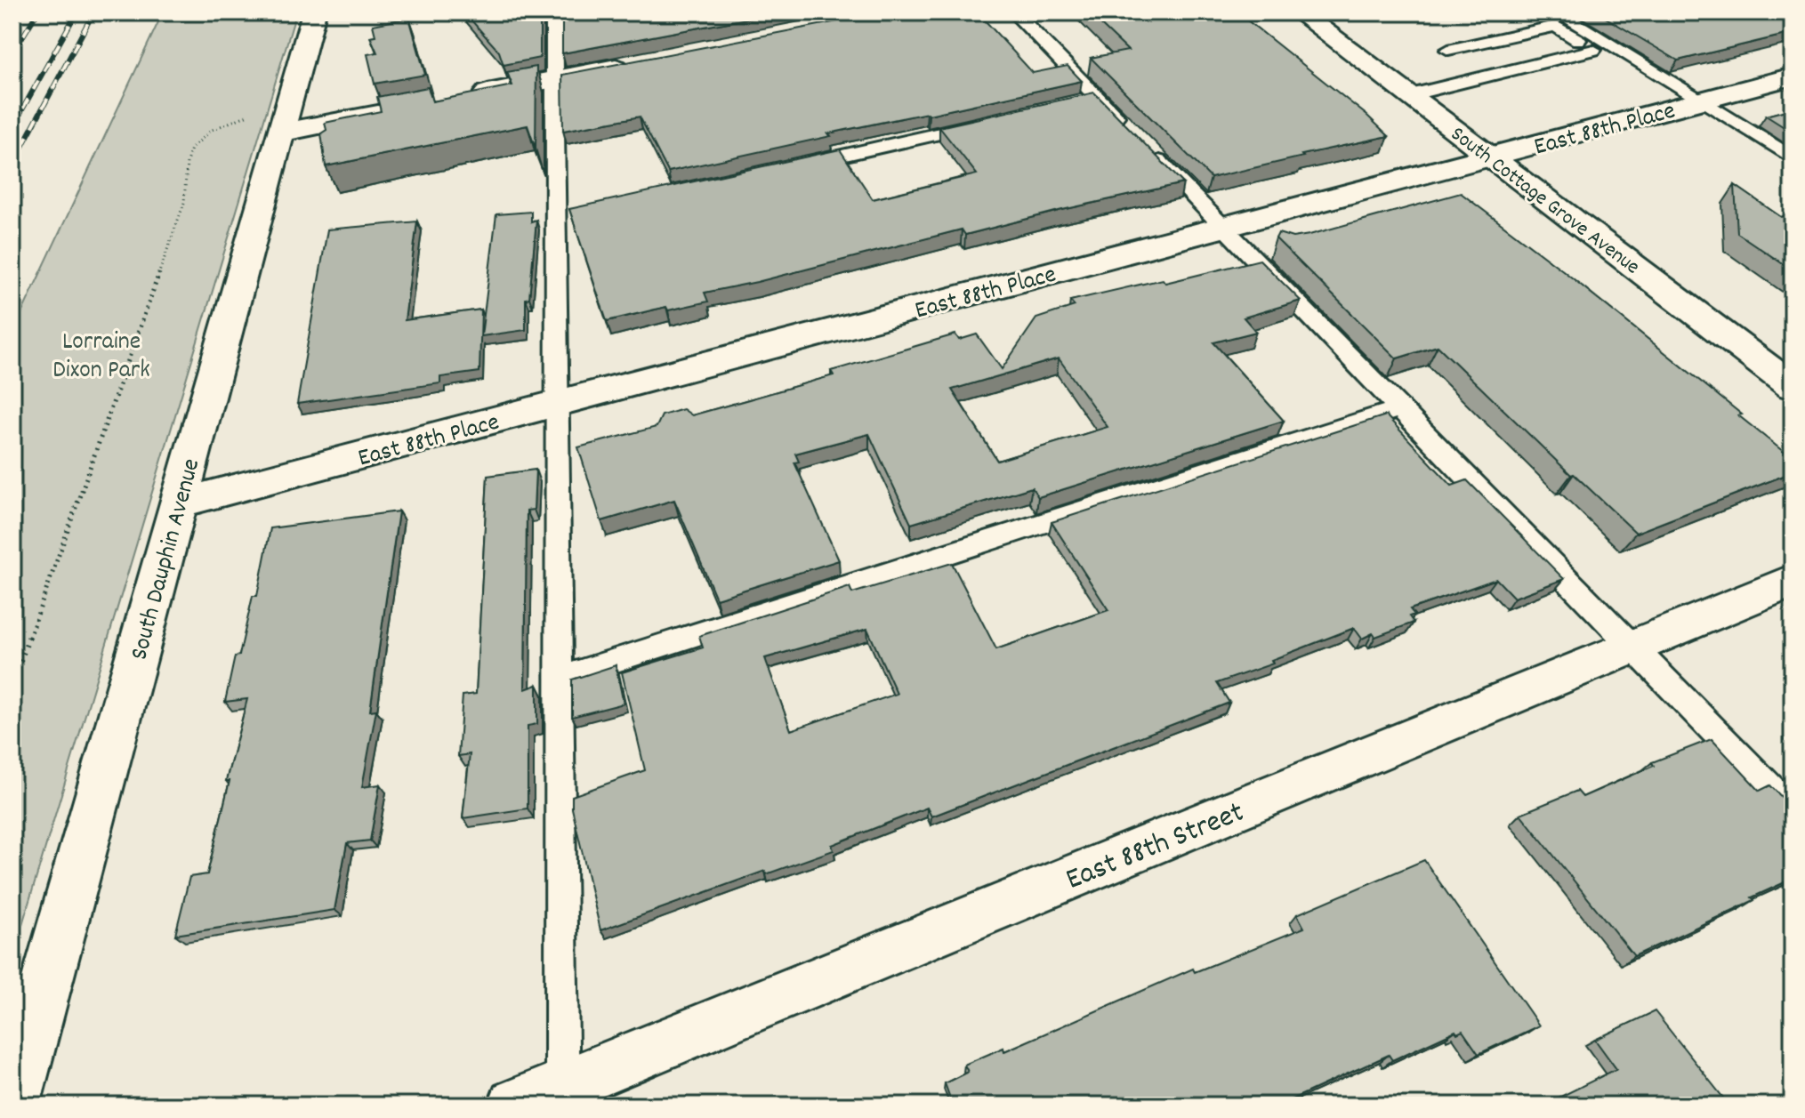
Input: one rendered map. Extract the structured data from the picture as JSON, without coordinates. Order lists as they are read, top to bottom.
{
  "streets": {
    "street": [
      "East 88th Place",
      "South Cottage Grove Avenue",
      "South Dauphin Avenue",
      "East 88th Street"
    ]
  },
  "crossings": [
    ["East 88th Place", "South Cottage Grove Avenue"],
    ["East 88th Place", "South Dauphin Avenue"]
  ],
  "parks": ["Lorraine Dixon Park"]
}
